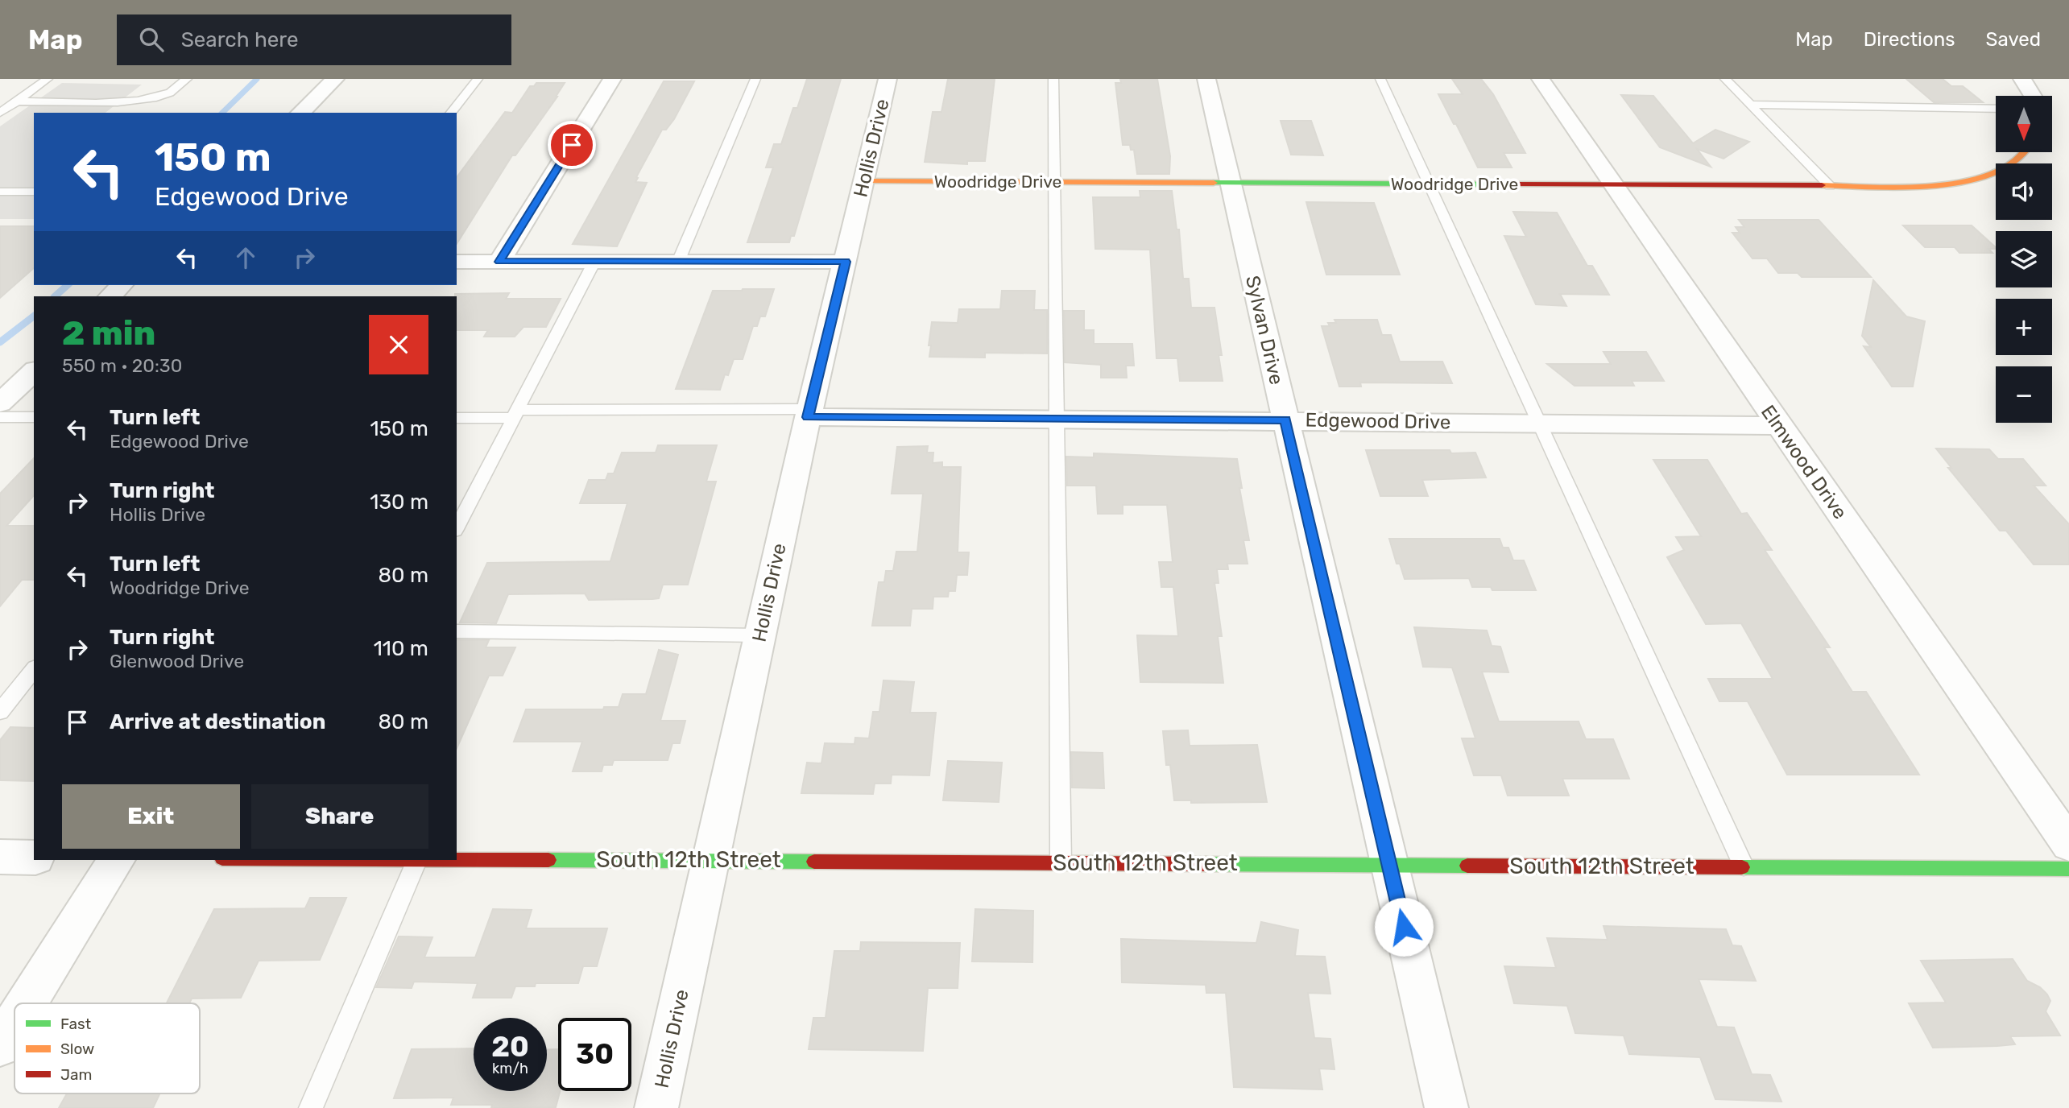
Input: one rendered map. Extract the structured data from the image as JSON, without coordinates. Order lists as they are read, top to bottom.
{
  "streets": {
    "street": [
      "Hollis Drive",
      "Woodridge Drive",
      "Sylvan Drive",
      "Edgewood Drive",
      "Elmwood Drive",
      "South 12th Street"
    ]
  },
  "crossings": [
    ["Hollis Drive", "Woodridge Drive"],
    ["Hollis Drive", "Edgewood Drive"],
    ["Hollis Drive", "South 12th Street"],
    ["Woodridge Drive", "Sylvan Drive"],
    ["Woodridge Drive", "Elmwood Drive"],
    ["Sylvan Drive", "Edgewood Drive"],
    ["Sylvan Drive", "South 12th Street"],
    ["Edgewood Drive", "Elmwood Drive"]
  ],
  "legend": ["Fast", "Slow", "Jam"],
  "north": "bottom",
  "page": {
    "header": "Map",
    "search": "Search here",
    "nav": ["Map", "Directions", "Saved"],
    "map_buttons": ["+", "−"],
    "turn": ["150 m", "Edgewood Drive"],
    "heading": ["2 min", "550 m · 20:30"],
    "list": [
      {
        "name": "Turn left",
        "note": "Edgewood Drive",
        "value": "150 m"
      },
      {
        "name": "Turn right",
        "note": "Hollis Drive",
        "value": "130 m"
      },
      {
        "name": "Turn left",
        "note": "Woodridge Drive",
        "value": "80 m"
      },
      {
        "name": "Turn right",
        "note": "Glenwood Drive",
        "value": "110 m"
      },
      {
        "name": "Arrive at destination",
        "value": "80 m"
      }
    ],
    "buttons": ["Exit", "Share"],
    "speed": "20 km/h",
    "limit": "30"
  }
}
